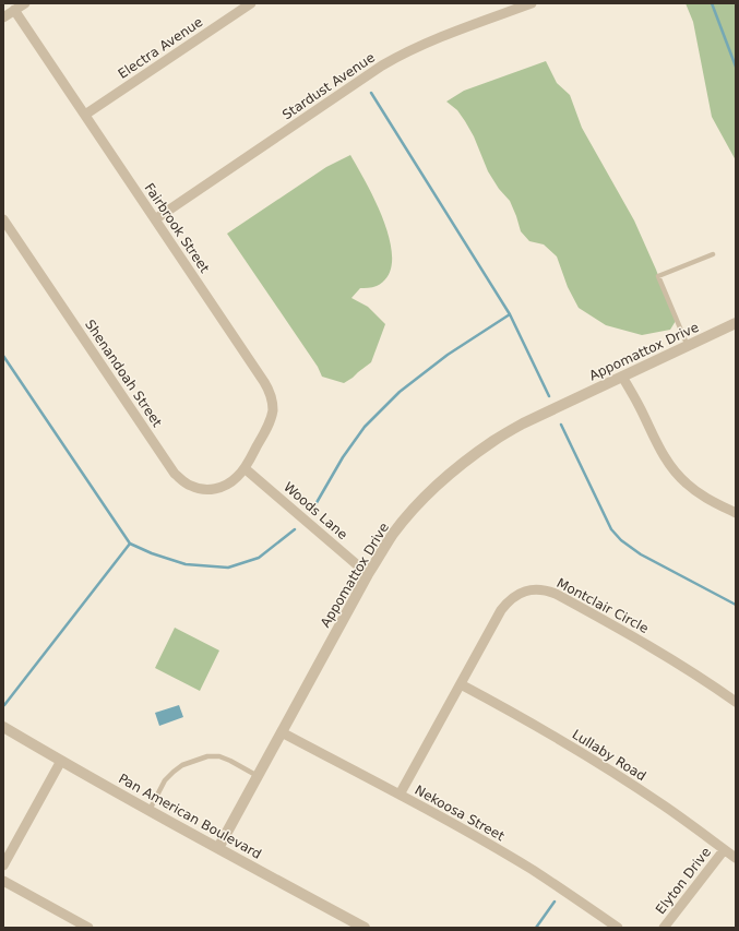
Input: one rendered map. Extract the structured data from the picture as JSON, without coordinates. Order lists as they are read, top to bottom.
{
  "streets": {
    "street": [
      "Electra Avenue",
      "Stardust Avenue",
      "Fairbrook Street",
      "Appomattox Drive",
      "Shenandoah Street",
      "Woods Lane",
      "Montclair Circle",
      "Lullaby Road",
      "Nekoosa Street",
      "Pan American Boulevard",
      "Elyton Drive"
    ]
  },
  "crossings": [
    ["Electra Avenue", "Fairbrook Street"],
    ["Stardust Avenue", "Fairbrook Street"],
    ["Fairbrook Street", "Shenandoah Street"],
    ["Fairbrook Street", "Woods Lane"],
    ["Appomattox Drive", "Woods Lane"],
    ["Appomattox Drive", "Nekoosa Street"],
    ["Appomattox Drive", "Pan American Boulevard"],
    ["Shenandoah Street", "Woods Lane"],
    ["Montclair Circle", "Lullaby Road"],
    ["Montclair Circle", "Nekoosa Street"],
    ["Lullaby Road", "Elyton Drive"]
  ]
}
